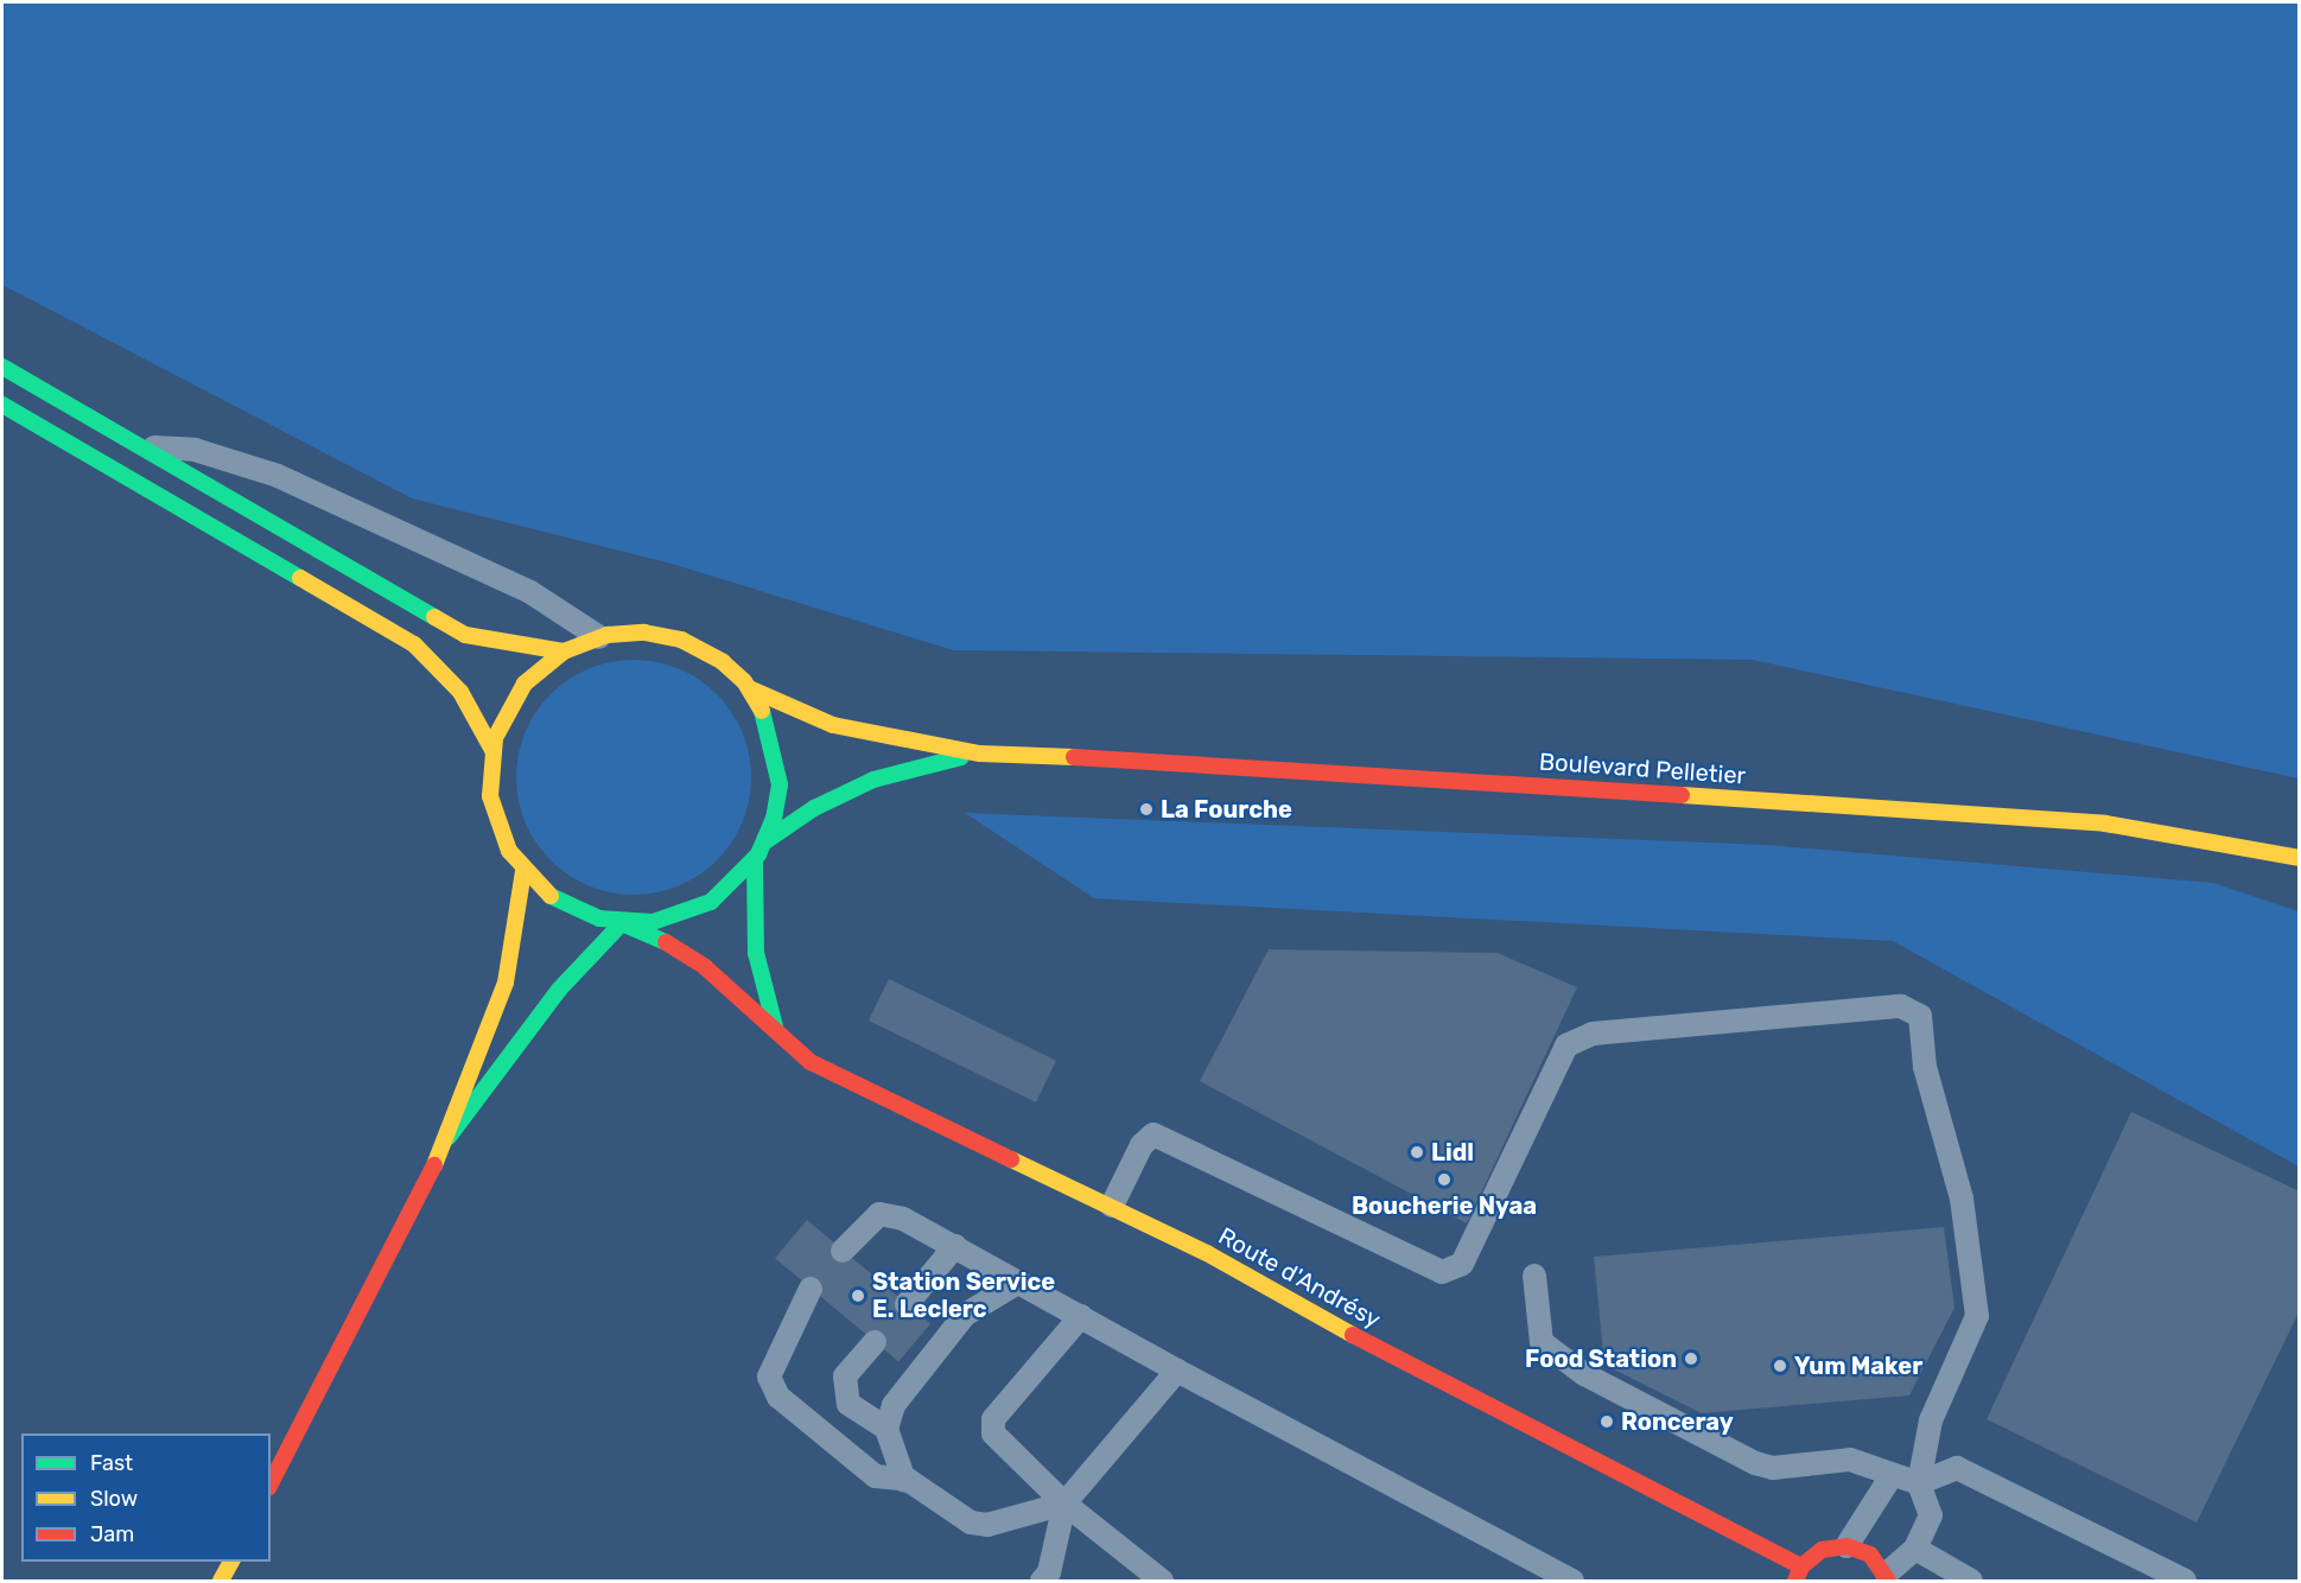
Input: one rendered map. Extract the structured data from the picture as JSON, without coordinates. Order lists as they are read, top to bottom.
{
  "streets": {
    "main road": ["Boulevard Pelletier", "Route d'Andrésy"]
  },
  "places": [
    "La Fourche",
    "Lidl",
    "Boucherie Nyaa",
    "Station Service E. Leclerc",
    "Food Station",
    "Yum Maker",
    "Ronceray"
  ],
  "legend": ["Fast", "Slow", "Jam"]
}
